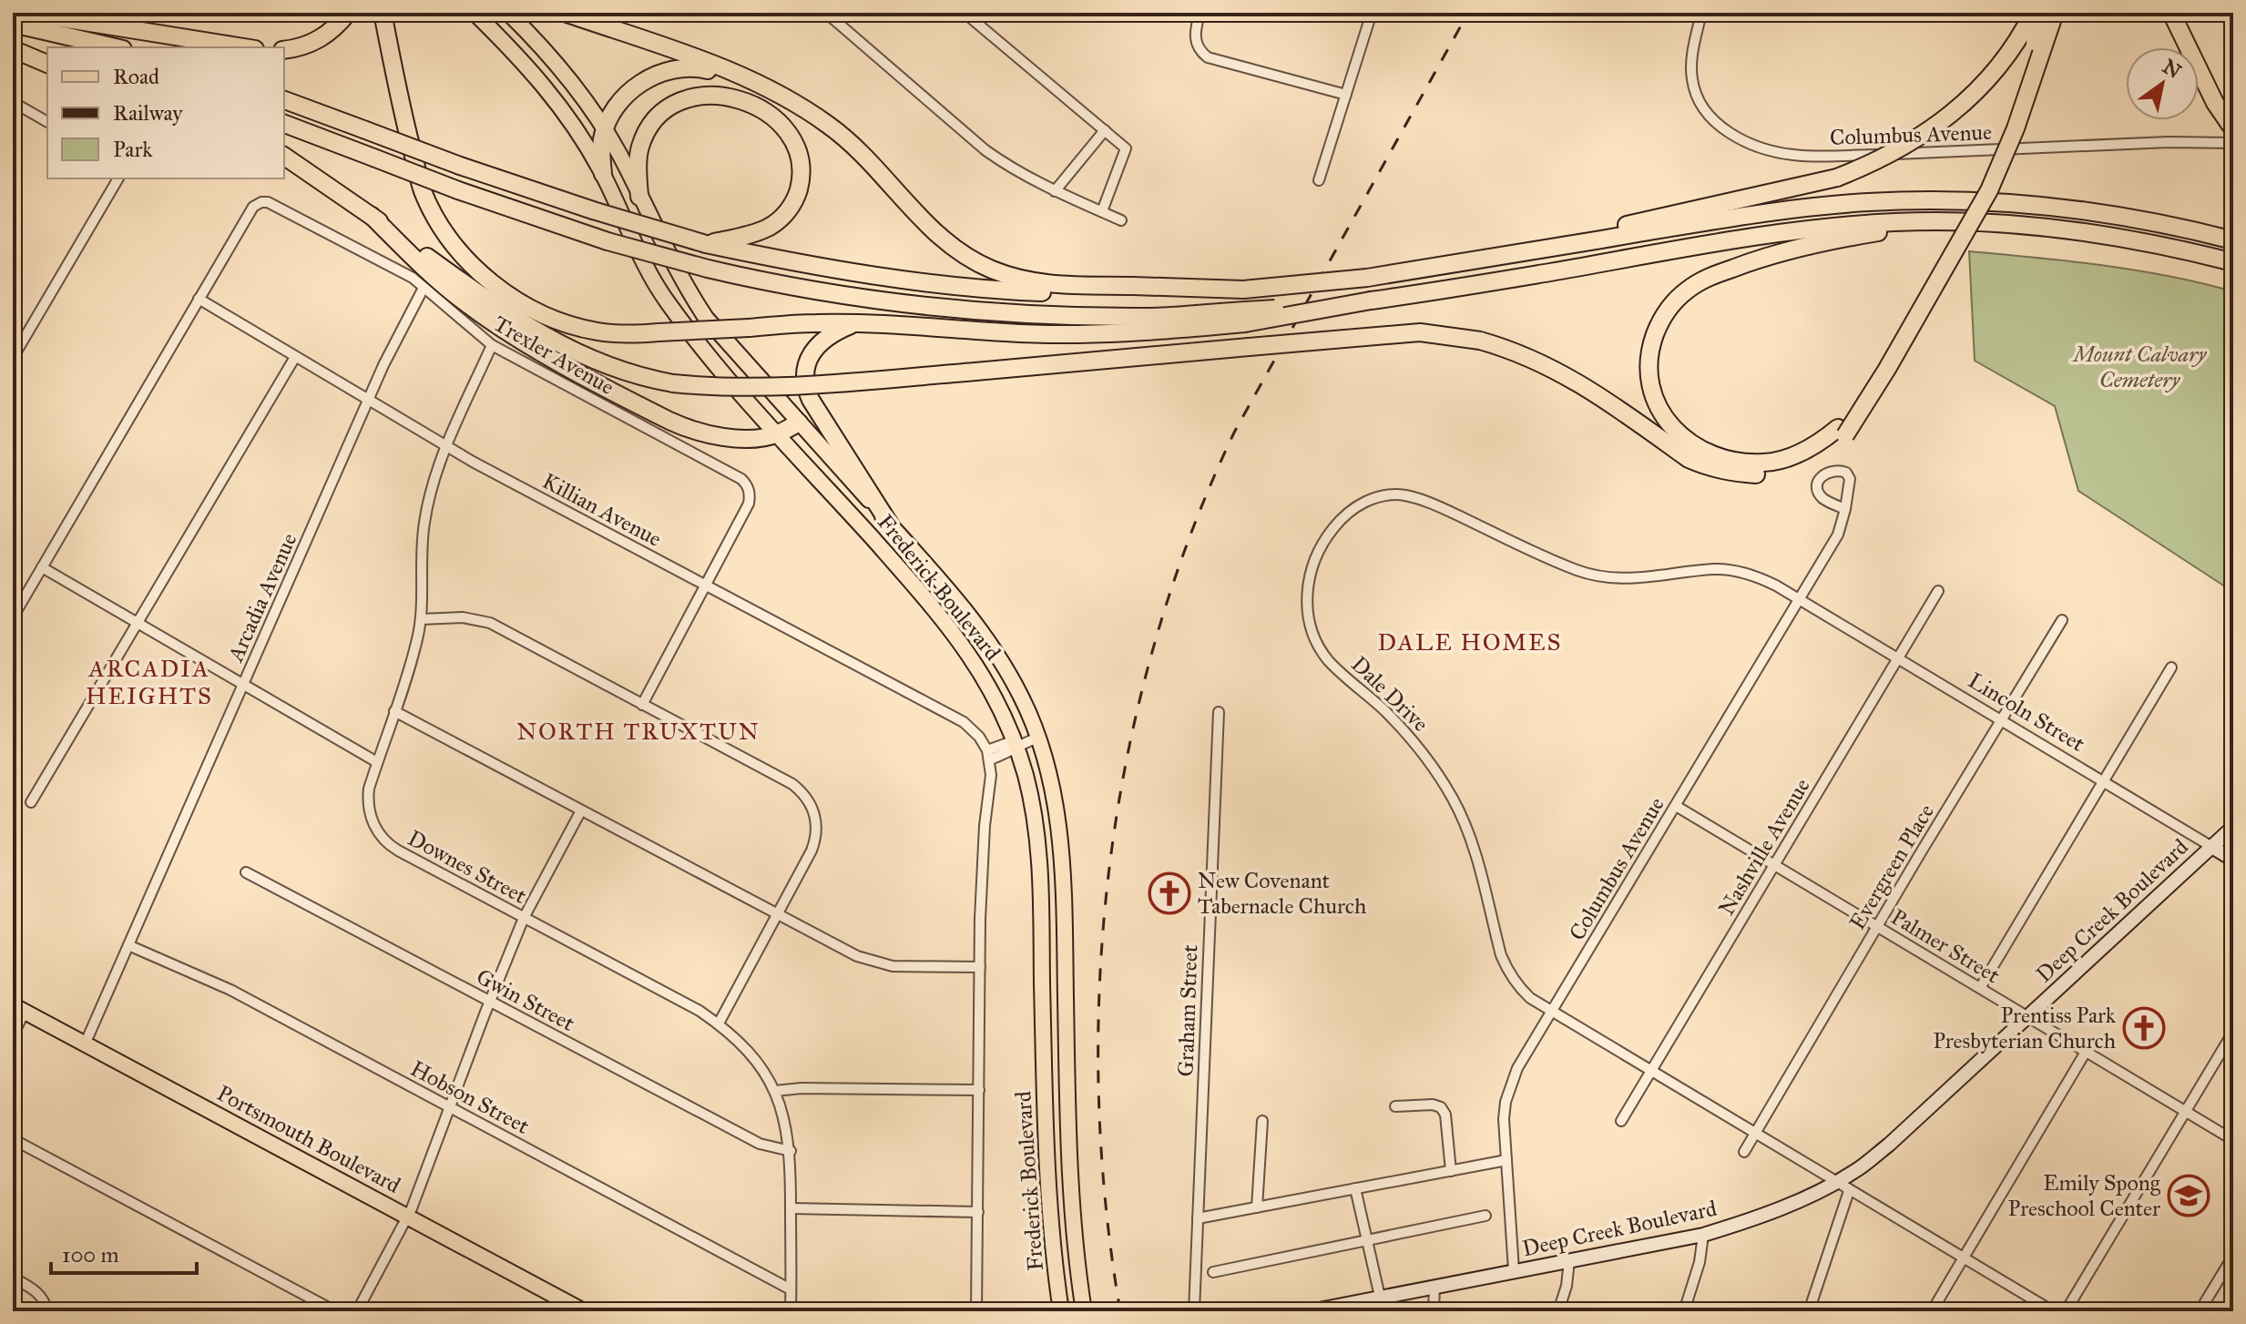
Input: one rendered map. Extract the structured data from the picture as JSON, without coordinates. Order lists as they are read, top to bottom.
{
  "streets": {
    "main road": ["Frederick Boulevard", "Portsmouth Boulevard"],
    "street": [
      "Columbus Avenue",
      "Trexler Avenue",
      "Killian Avenue",
      "Arcadia Avenue",
      "Dale Drive",
      "Lincoln Street",
      "Nashville Avenue",
      "Downes Street",
      "Evergreen Place",
      "Deep Creek Boulevard",
      "Palmer Street",
      "Gwin Street",
      "Graham Street",
      "Hobson Street"
    ]
  },
  "crossings": [
    ["Columbus Avenue", "Dale Drive"],
    ["Columbus Avenue", "Lincoln Street"],
    ["Columbus Avenue", "Deep Creek Boulevard"],
    ["Columbus Avenue", "Palmer Street"],
    ["Trexler Avenue", "Killian Avenue"],
    ["Trexler Avenue", "Arcadia Avenue"],
    ["Trexler Avenue", "Downes Street"],
    ["Killian Avenue", "Arcadia Avenue"],
    ["Killian Avenue", "Downes Street"],
    ["Arcadia Avenue", "Hobson Street"],
    ["Arcadia Avenue", "Portsmouth Boulevard"],
    ["Dale Drive", "Lincoln Street"],
    ["Dale Drive", "Nashville Avenue"],
    ["Dale Drive", "Evergreen Place"],
    ["Dale Drive", "Deep Creek Boulevard"],
    ["Lincoln Street", "Nashville Avenue"],
    ["Lincoln Street", "Evergreen Place"],
    ["Lincoln Street", "Deep Creek Boulevard"],
    ["Nashville Avenue", "Palmer Street"],
    ["Downes Street", "Gwin Street"],
    ["Downes Street", "Hobson Street"],
    ["Evergreen Place", "Palmer Street"],
    ["Deep Creek Boulevard", "Palmer Street"]
  ],
  "districts": ["DALE HOMES", "ARCADIA HEIGHTS", "NORTH TRUXTUN"],
  "parks": ["Mount Calvary Cemetery"],
  "places": {
    "church": ["New Covenant Tabernacle Church", "Prentiss Park Presbyterian Church"],
    "school or university": ["Emily Spong Preschool Center"]
  },
  "legend": ["Road", "Railway", "Park"],
  "scale_bar": "100 m",
  "north": "top right"
}
